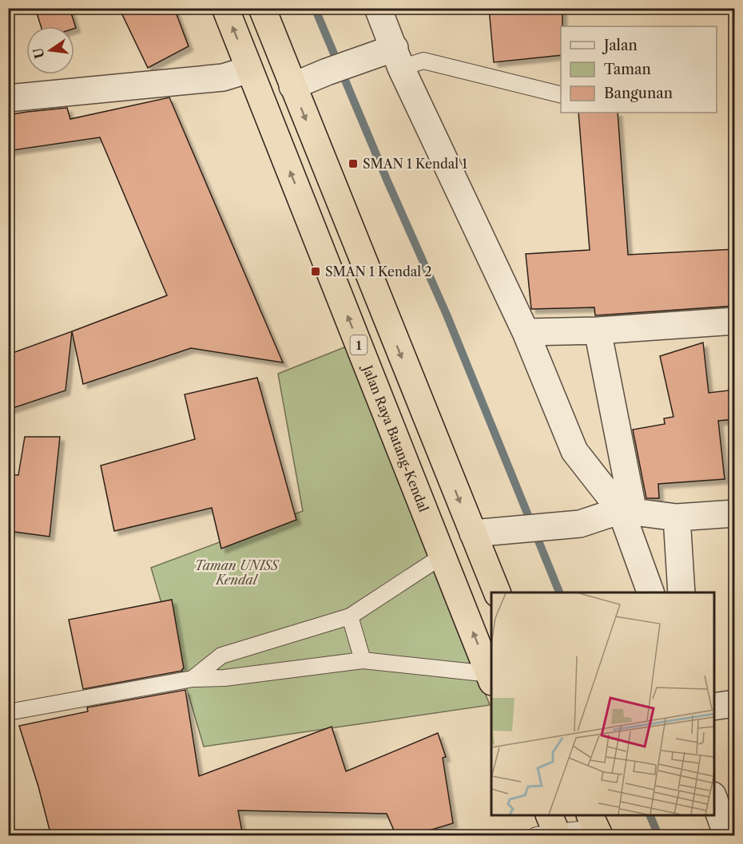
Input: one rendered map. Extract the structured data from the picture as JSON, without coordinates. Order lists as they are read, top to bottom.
{
  "streets": {
    "highway": ["1", "Jalan Raya Batang-Kendal"]
  },
  "parks": ["Taman UNISS Kendal"],
  "places": {
    "transit": ["SMAN 1 Kendal 1", "SMAN 1 Kendal 2"]
  },
  "legend": ["Jalan", "Taman", "Bangunan"],
  "north": "left"
}
